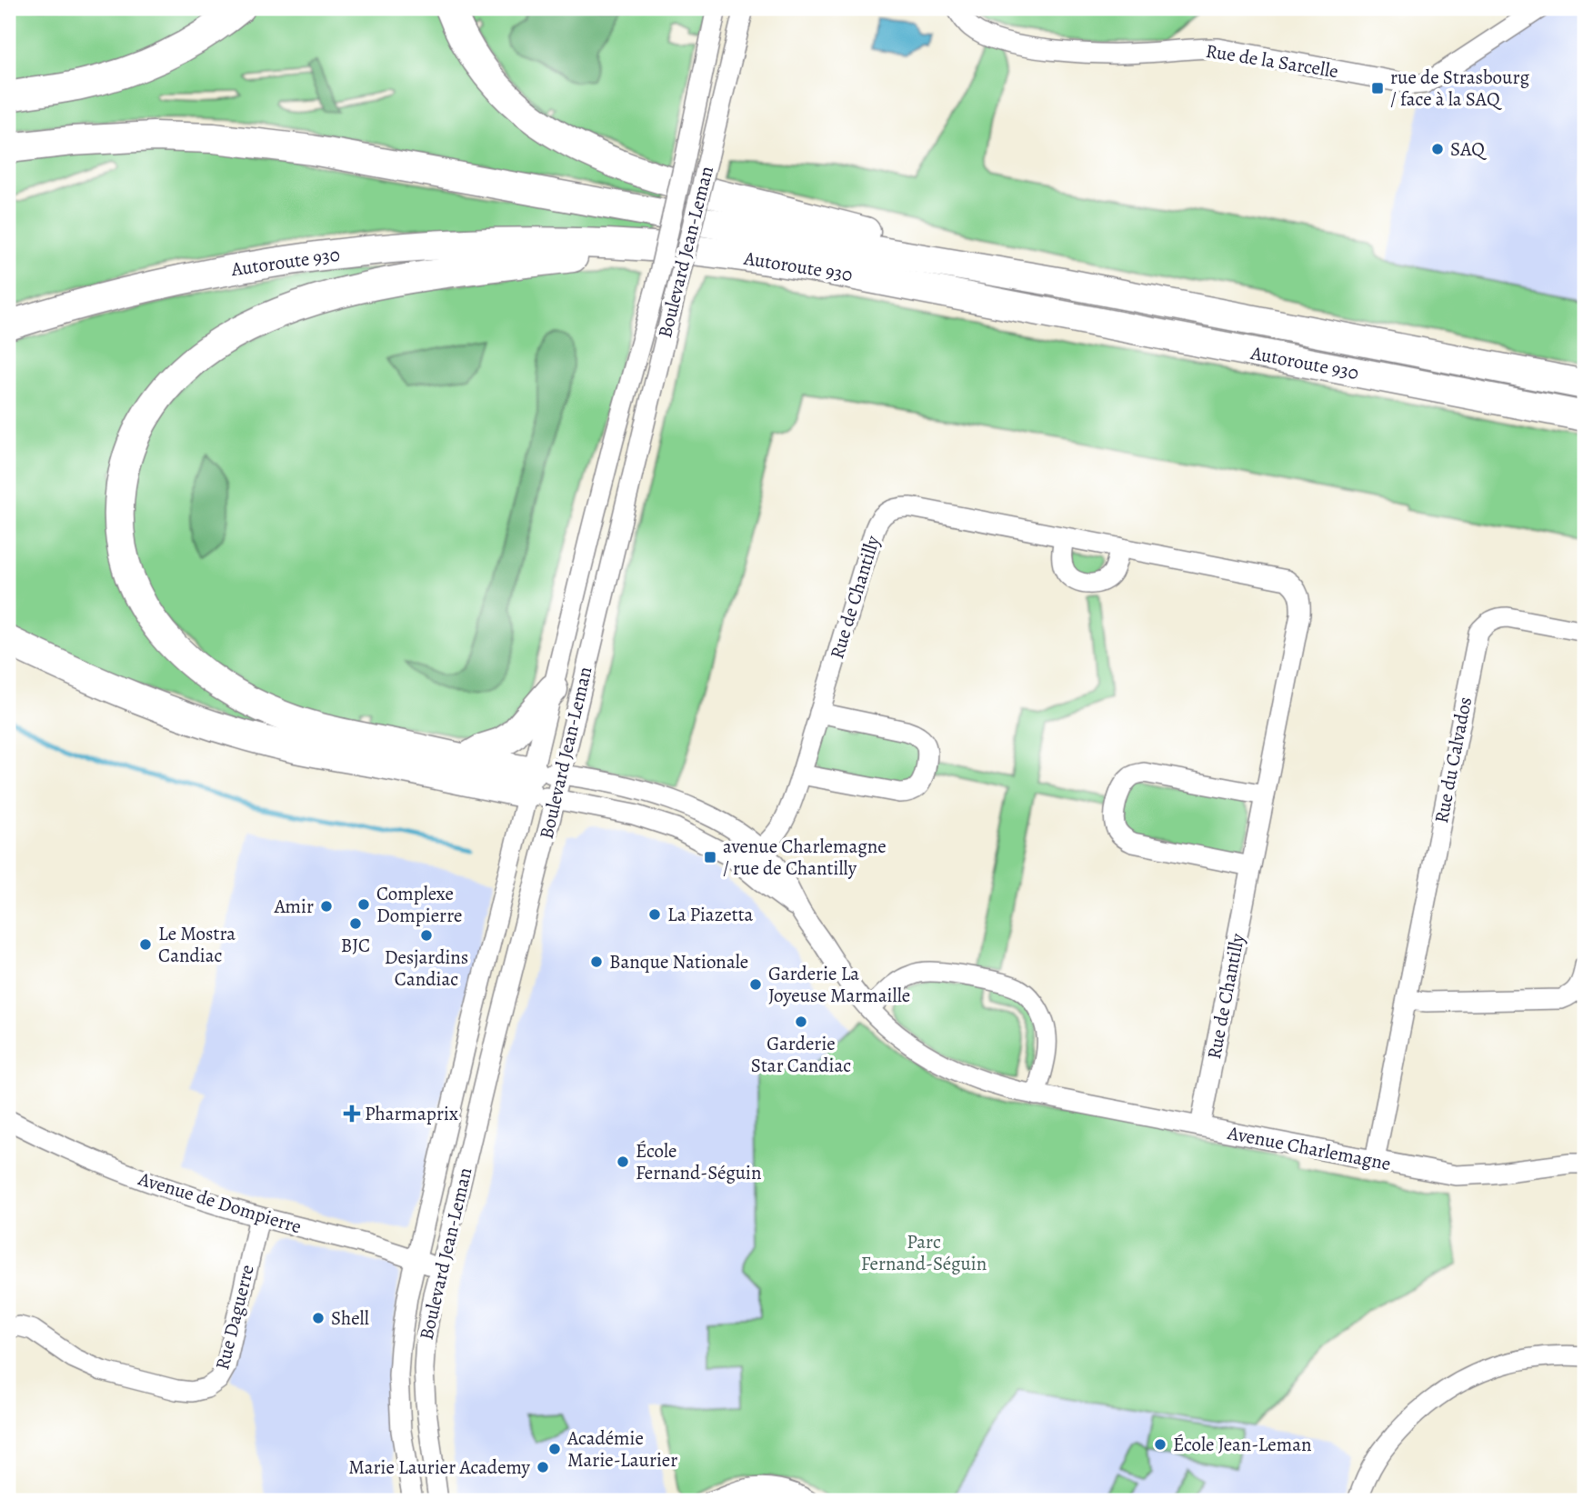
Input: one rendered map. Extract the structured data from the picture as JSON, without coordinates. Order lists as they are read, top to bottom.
{
  "streets": {
    "highway": ["Autoroute 930"],
    "street": [
      "Rue de la Sarcelle",
      "Boulevard Jean-Leman",
      "Rue de Chantilly",
      "Rue du Calvados",
      "Avenue Charlemagne",
      "Avenue de Dompierre",
      "Rue Daguerre"
    ]
  },
  "crossings": [
    ["Boulevard Jean-Leman", "Avenue Charlemagne"],
    ["Boulevard Jean-Leman", "Avenue de Dompierre"],
    ["Rue de Chantilly", "Avenue Charlemagne"],
    ["Rue du Calvados", "Avenue Charlemagne"],
    ["Avenue de Dompierre", "Rue Daguerre"]
  ],
  "parks": ["Parc Fernand-Séguin"],
  "places": {
    "transit": ["rue de Strasbourg / face à la SAQ", "avenue Charlemagne / rue de Chantilly"],
    "other": [
      "SAQ",
      "Complexe Dompierre",
      "Amir",
      "La Piazetta",
      "BJC",
      "Desjardins Candiac",
      "Le Mostra Candiac",
      "Banque Nationale",
      "Garderie La Joyeuse Marmaille",
      "Garderie Star Candiac",
      "École Fernand-Séguin",
      "Shell",
      "École Jean-Leman",
      "Académie Marie-Laurier",
      "Marie Laurier Academy"
    ],
    "health": ["Pharmaprix"]
  }
}
